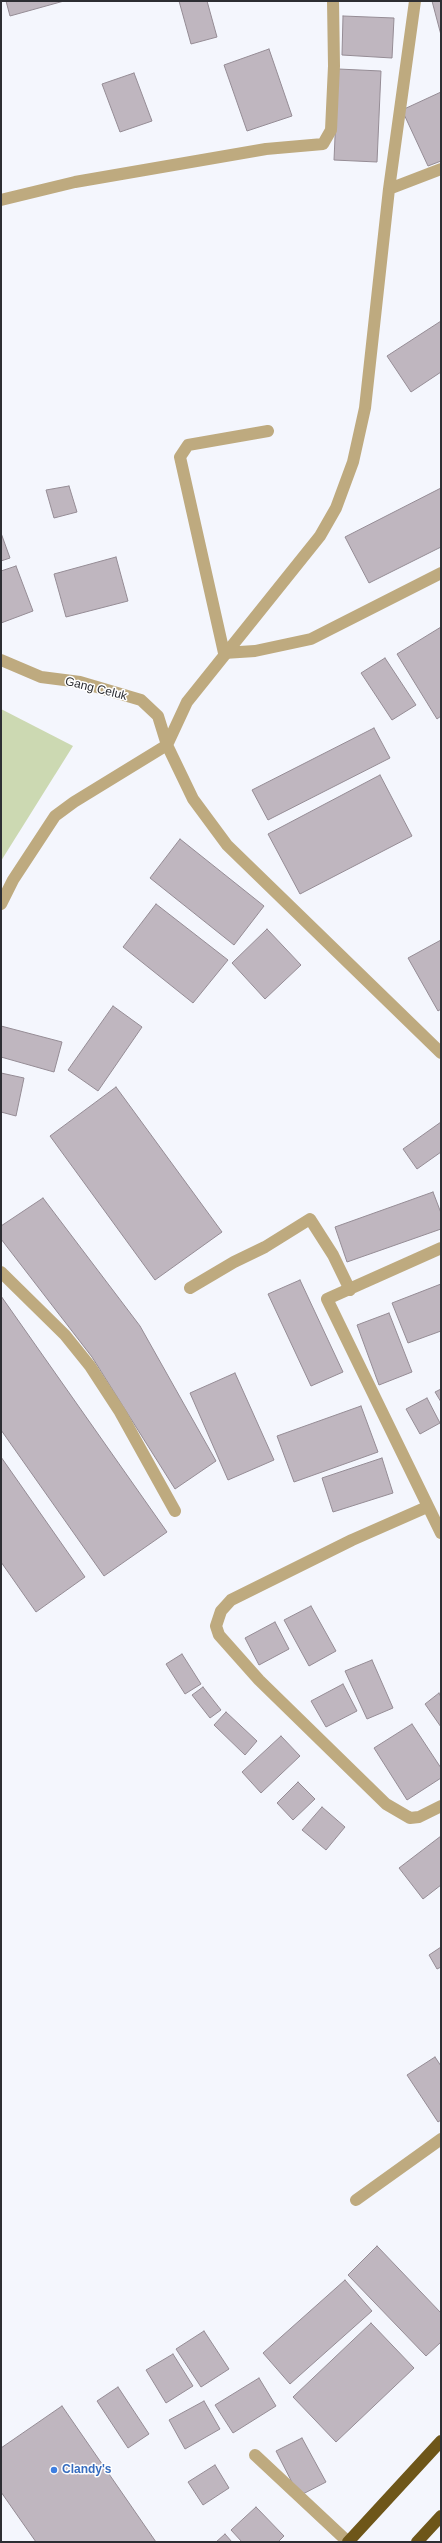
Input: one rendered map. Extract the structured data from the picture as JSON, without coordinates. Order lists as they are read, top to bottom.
{
  "streets": {
    "street": ["Gang Celuk"]
  },
  "places": ["Clandy's"]
}
